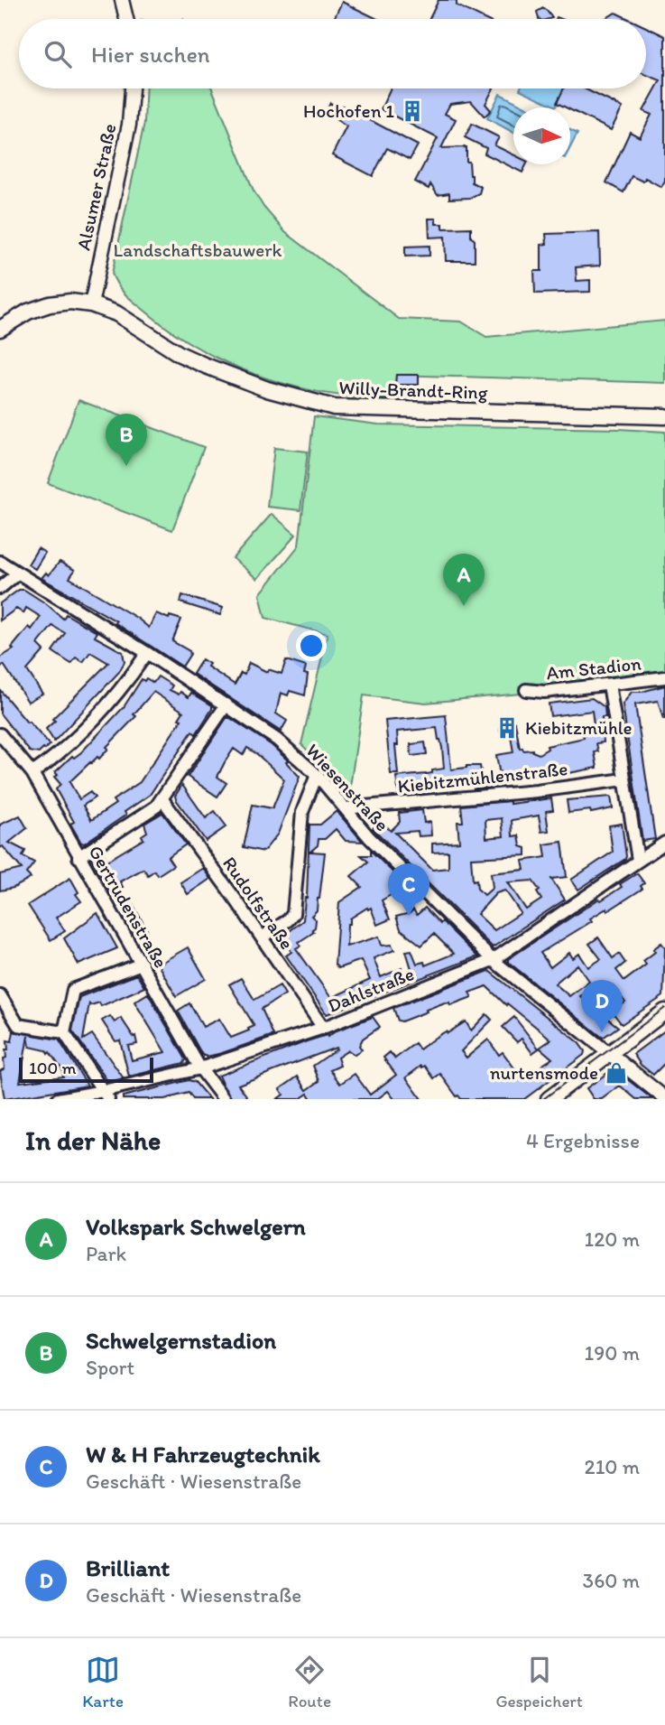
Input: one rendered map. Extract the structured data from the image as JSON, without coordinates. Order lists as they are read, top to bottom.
{
  "streets": {
    "main road": ["Willy-Brandt-Ring"],
    "street": [
      "Alsumer Straße",
      "Am Stadion",
      "Kiebitzmühlenstraße",
      "Wiesenstraße",
      "Rudolfstraße",
      "Gertrudenstraße",
      "Dahlstraße"
    ]
  },
  "crossings": [
    ["Alsumer Straße", "Willy-Brandt-Ring"],
    ["Kiebitzmühlenstraße", "Wiesenstraße"],
    ["Wiesenstraße", "Dahlstraße"],
    ["Rudolfstraße", "Dahlstraße"],
    ["Gertrudenstraße", "Dahlstraße"]
  ],
  "parks": ["Landschaftsbauwerk"],
  "places": {
    "building": ["Hochofen 1", "Kiebitzmühle"],
    "shop": ["nurtensmode"]
  },
  "scale_bar": "100 m",
  "north": "right",
  "page": {
    "search": "Hier suchen",
    "pins": [
      "B",
      "A",
      "C",
      "D"
    ],
    "scale": "100 m",
    "heading": ["In der Nähe", "4 Ergebnisse"],
    "list": [
      {
        "mark": "A",
        "name": "Volkspark Schwelgern",
        "note": "Park",
        "value": "120 m"
      },
      {
        "mark": "B",
        "name": "Schwelgernstadion",
        "note": "Sport",
        "value": "190 m"
      },
      {
        "mark": "C",
        "name": "W & H Fahrzeugtechnik",
        "note": "Geschäft · Wiesenstraße",
        "value": "210 m"
      },
      {
        "mark": "D",
        "name": "Brilliant",
        "note": "Geschäft · Wiesenstraße",
        "value": "360 m"
      }
    ],
    "nav": ["Karte", "Route", "Gespeichert"]
  }
}
